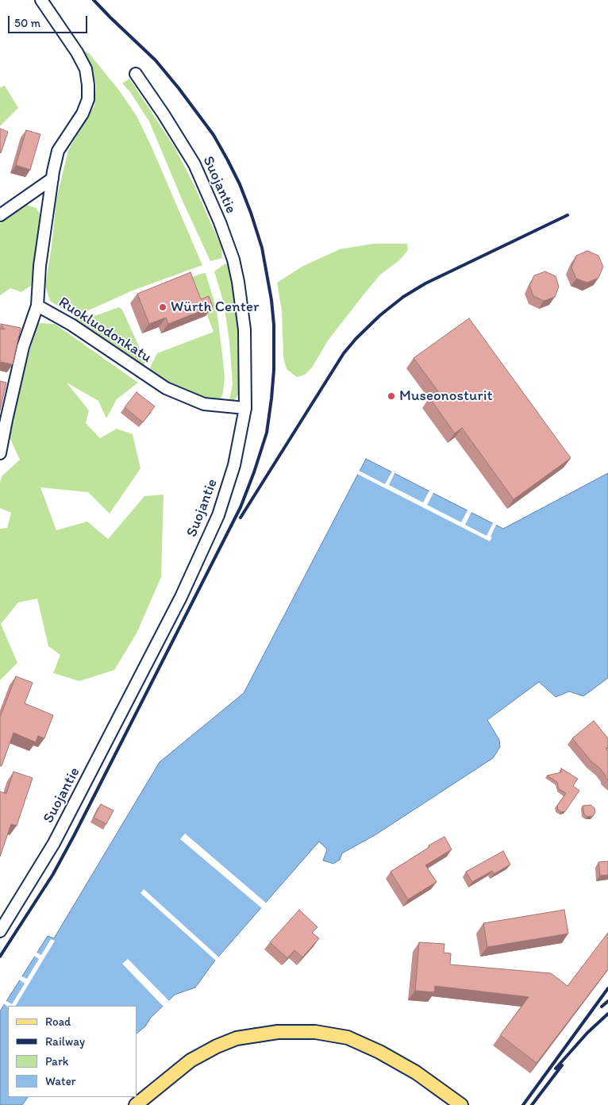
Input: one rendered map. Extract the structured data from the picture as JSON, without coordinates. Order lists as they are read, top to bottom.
{
  "streets": {
    "street": ["Suojantie", "Ruokluodonkatu"]
  },
  "crossings": [
    ["Suojantie", "Ruokluodonkatu"]
  ],
  "places": ["Würth Center", "Museonosturit"],
  "legend": [
    "Road",
    "Railway",
    "Park",
    "Water"
  ],
  "scale_bar": "50 m"
}
